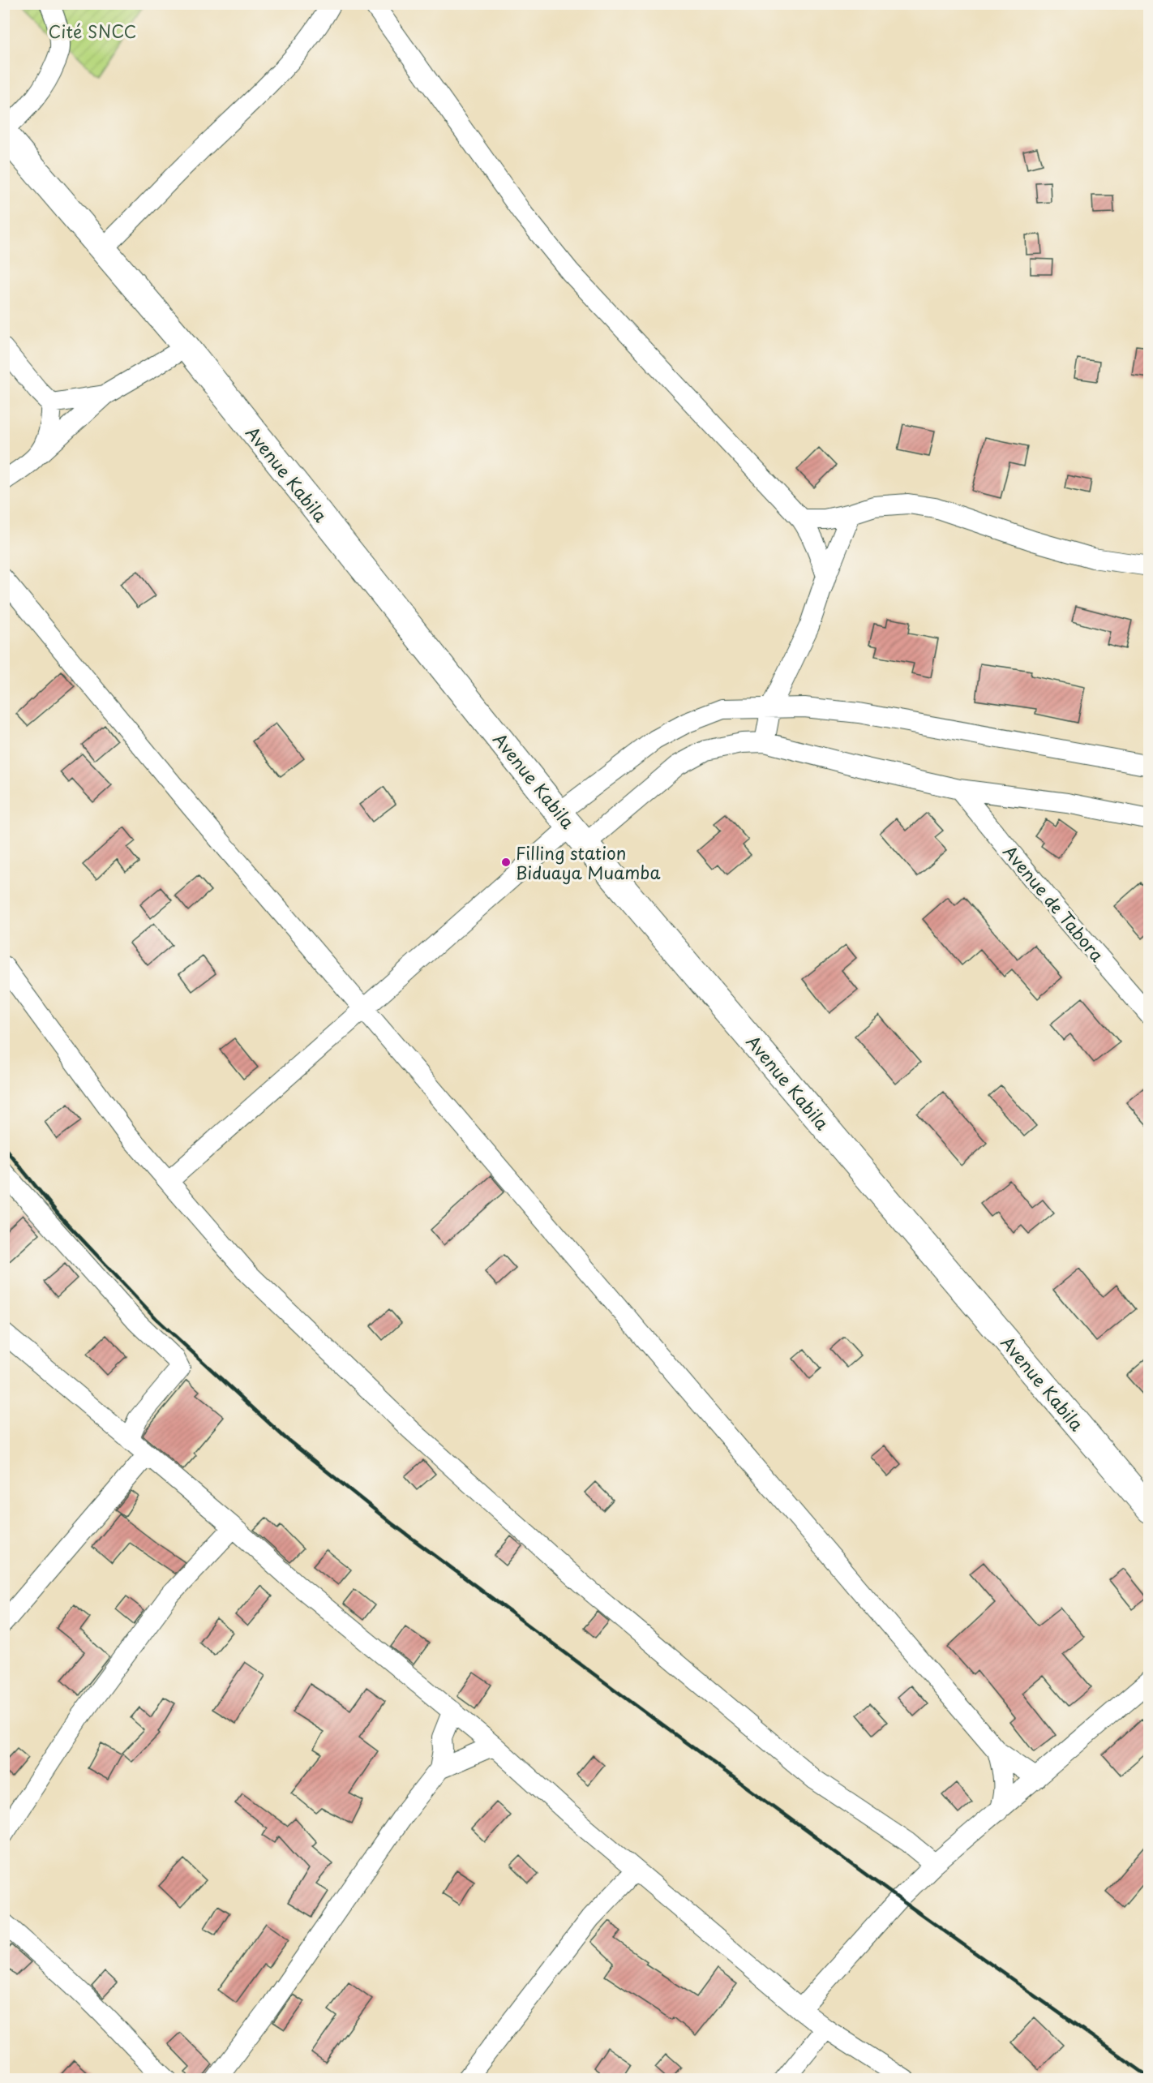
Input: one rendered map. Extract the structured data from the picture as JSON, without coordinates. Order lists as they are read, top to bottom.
{
  "streets": {
    "highway": ["Avenue Kabila"],
    "street": ["Avenue de Tabora"]
  },
  "parks": ["Cité SNCC"],
  "places": ["Filling station Biduaya Muamba"]
}
